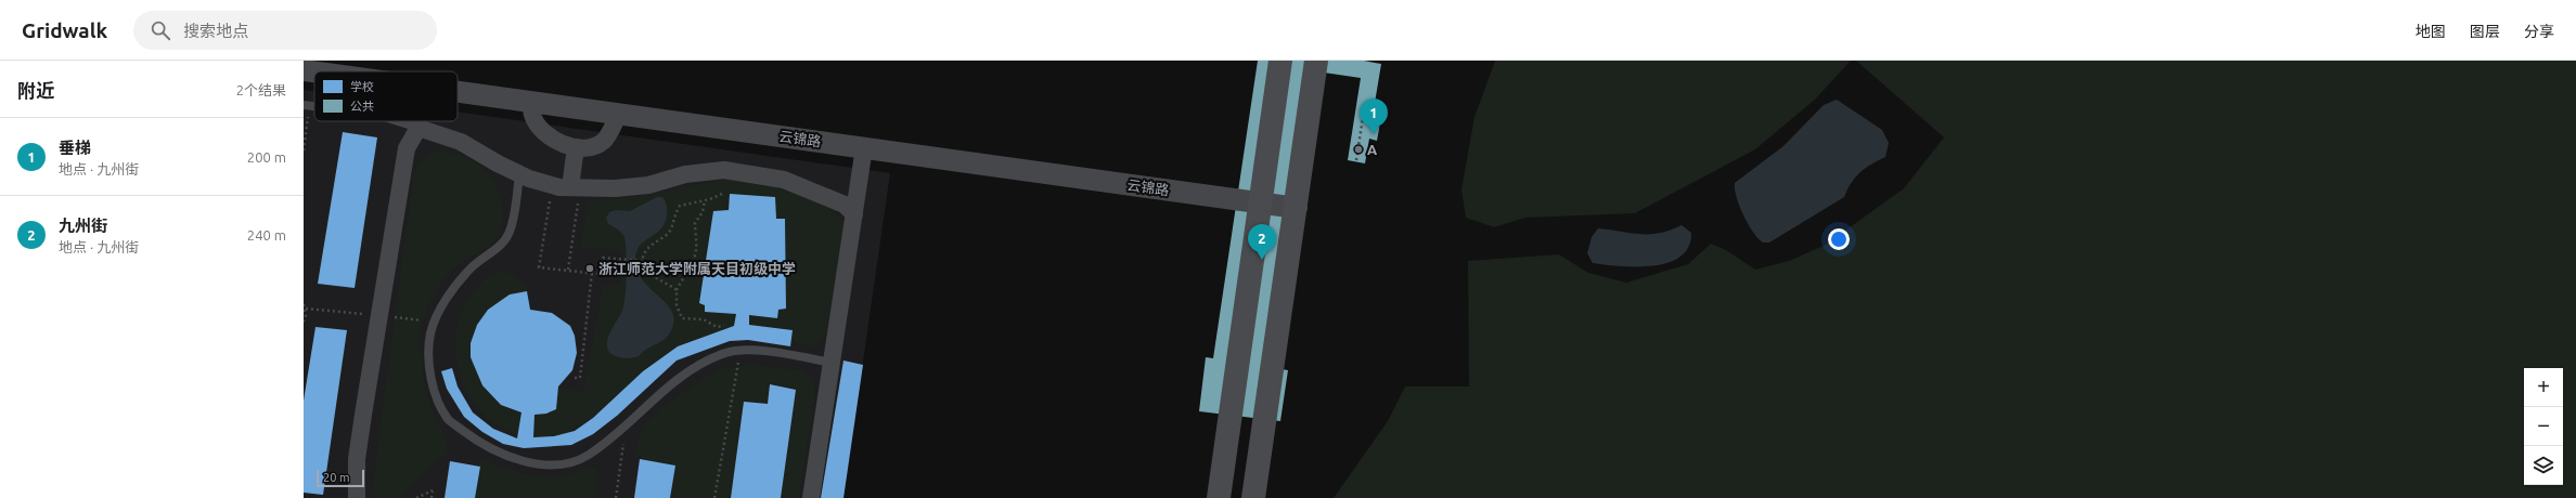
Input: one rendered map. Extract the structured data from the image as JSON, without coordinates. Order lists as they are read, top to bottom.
{
  "streets": {
    "street": ["云锦路"]
  },
  "places": ["A", "浙江师范大学附属天目初级中学"],
  "legend": ["学校", "公共"],
  "scale_bar": "20 m",
  "page": {
    "header": "Gridwalk",
    "search": "搜索地点",
    "nav": ["地图", "图层", "分享"],
    "heading": ["附近", "2个结果"],
    "pins": ["1", "2"],
    "list": [
      {
        "mark": "1",
        "name": "垂梯",
        "note": "地点 · 九州街",
        "value": "200 m"
      },
      {
        "mark": "2",
        "name": "九州街",
        "note": "地点 · 九州街",
        "value": "240 m"
      }
    ],
    "map_buttons": ["+", "−"],
    "scale": "20 m"
  }
}
